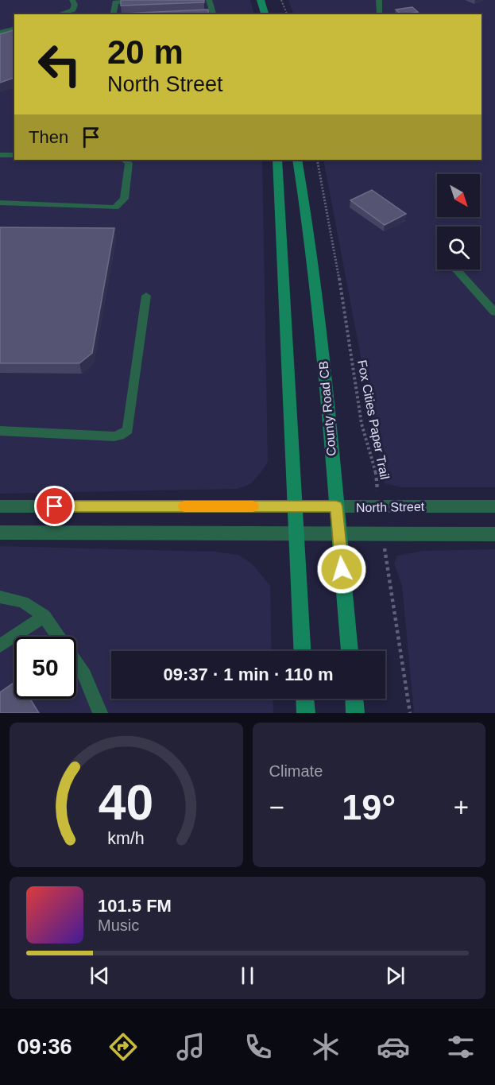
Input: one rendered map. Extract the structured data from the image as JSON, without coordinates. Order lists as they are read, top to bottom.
{
  "streets": {
    "main road": ["County Road CB"],
    "street": ["North Street"],
    "path": ["Fox Cities Paper Trail"]
  },
  "crossings": [
    ["County Road CB", "North Street"],
    ["Fox Cities Paper Trail", "North Street"]
  ],
  "north": "bottom right",
  "page": {
    "turn": ["20 m", "North Street"],
    "then": "Then",
    "limit": "50",
    "trip": "09:37 · 1 min · 110 m",
    "tile": "Climate",
    "heat": ["−", "19°", "+"],
    "song": ["101.5 FM", "Music"],
    "tabs": "09:36",
    "gauge": ["40", "km/h"]
  }
}
